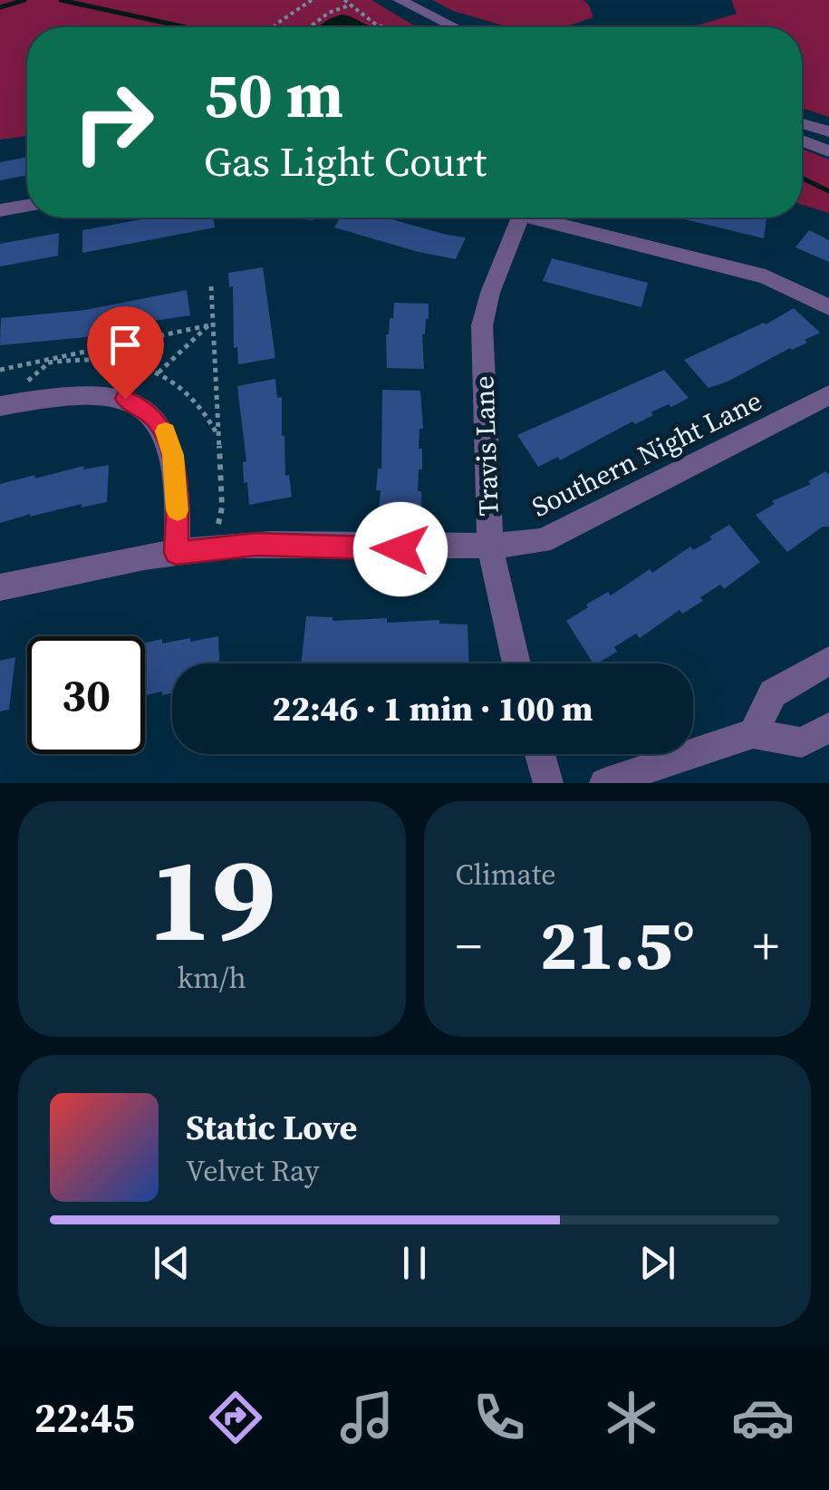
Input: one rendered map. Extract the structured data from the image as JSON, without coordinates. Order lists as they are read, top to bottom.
{
  "streets": {
    "street": ["Travis Lane", "Southern Night Lane"]
  },
  "crossings": [
    ["Travis Lane", "Southern Night Lane"]
  ],
  "page": {
    "turn": ["50 m", "Gas Light Court"],
    "limit": "30",
    "trip": "22:46 · 1 min · 100 m",
    "tile": [
      ["19", "km/h"],
      "Climate"
    ],
    "heat": ["−", "21.5°", "+"],
    "song": ["Static Love", "Velvet Ray"],
    "tabs": "22:45"
  }
}
